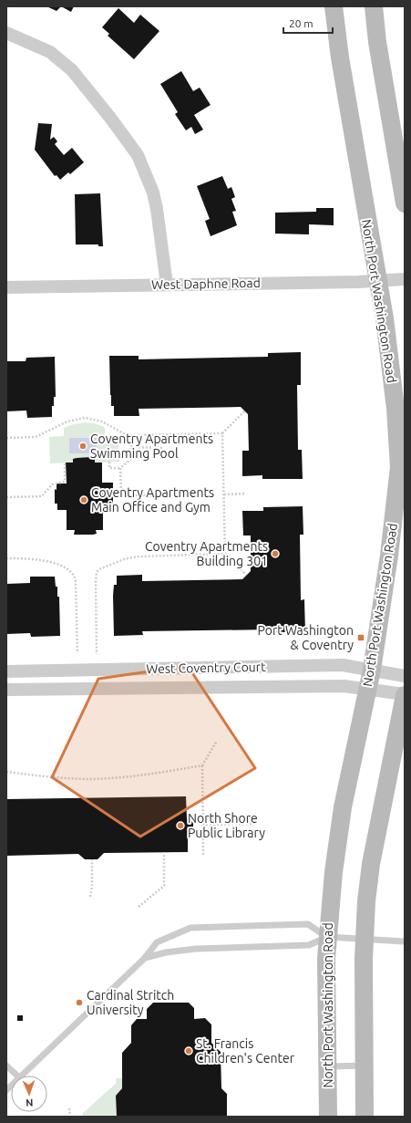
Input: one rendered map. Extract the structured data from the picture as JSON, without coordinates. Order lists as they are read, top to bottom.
{
  "streets": {
    "main road": ["North Port Washington Road"],
    "street": ["West Daphne Road", "West Coventry Court"]
  },
  "crossings": [
    ["West Daphne Road", "North Port Washington Road"],
    ["North Port Washington Road", "West Coventry Court"]
  ],
  "places": {
    "other": [
      "Coventry Apartments Swimming Pool",
      "Coventry Apartments Main Office and Gym",
      "Coventry Apartments Building 301",
      "North Shore Public Library",
      "Cardinal Stritch University",
      "St. Francis Children's Center"
    ],
    "transit": ["Port Washington & Coventry"]
  },
  "scale_bar": "20 m",
  "north": "bottom"
}
